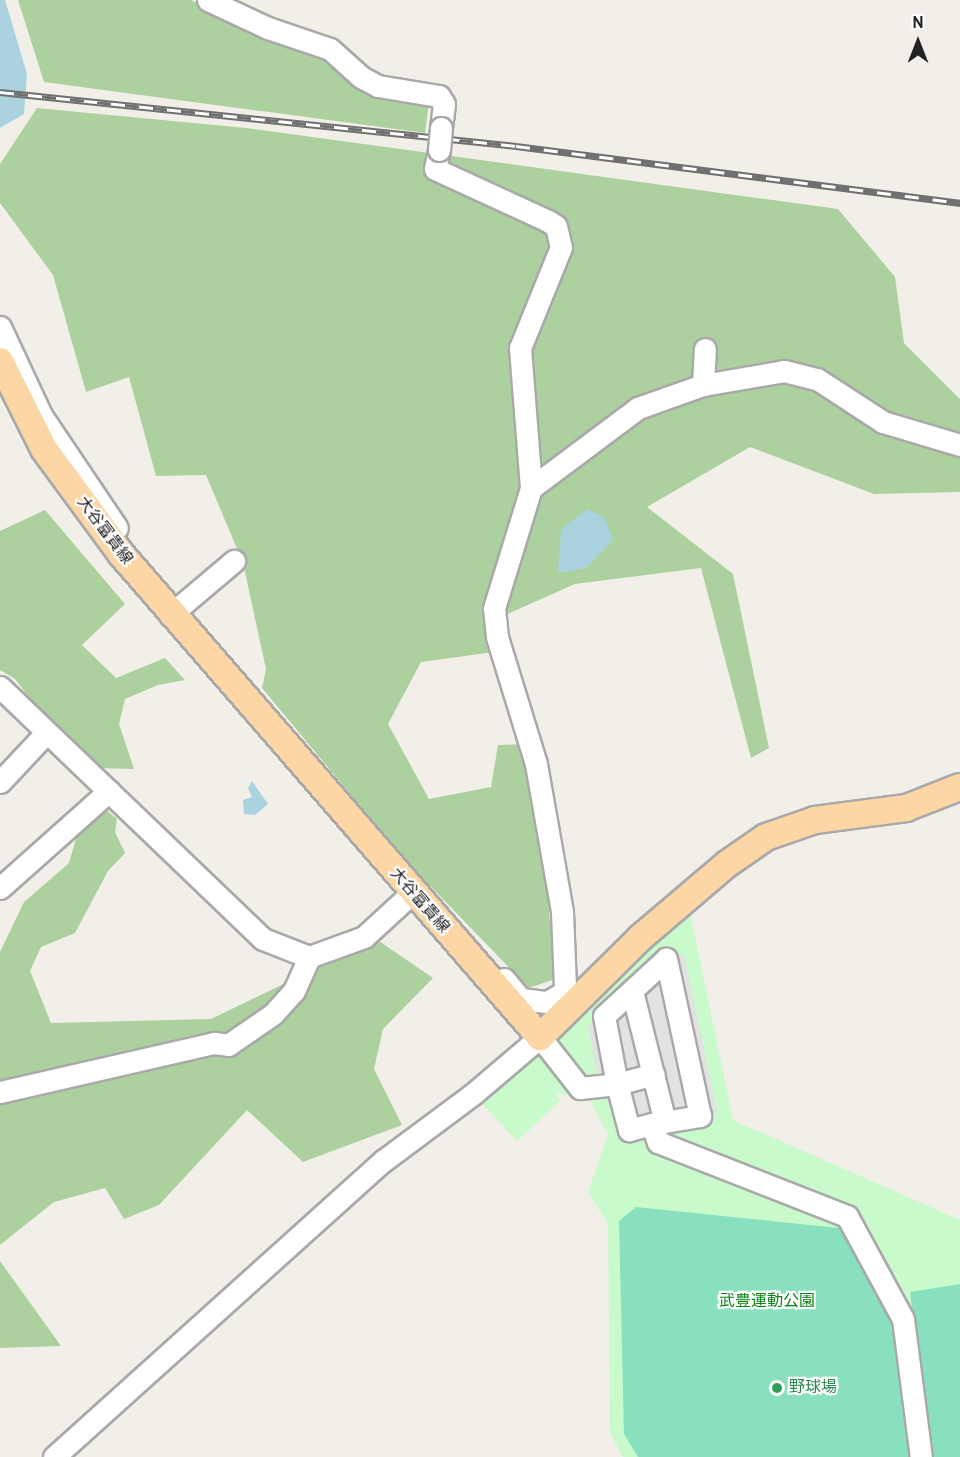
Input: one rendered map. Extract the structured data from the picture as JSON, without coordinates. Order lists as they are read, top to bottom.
{
  "streets": {
    "main road": ["大谷富貴線"]
  },
  "parks": ["武豊運動公園"],
  "places": ["野球場"],
  "north": "top"
}
